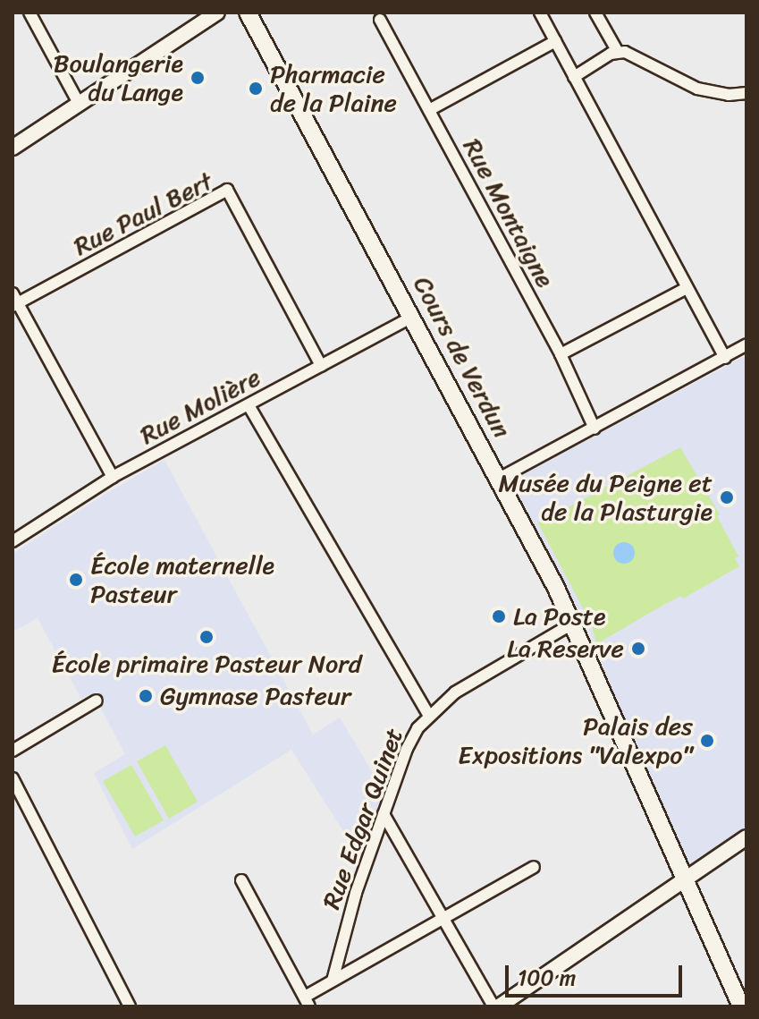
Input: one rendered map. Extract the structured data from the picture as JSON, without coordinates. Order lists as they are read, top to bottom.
{
  "streets": {
    "main road": ["Cours de Verdun"],
    "street": [
      "Rue Montaigne",
      "Rue Paul Bert",
      "Rue Molière",
      "Rue Edgar Quinet"
    ]
  },
  "crossings": [
    ["Rue Paul Bert", "Rue Molière"],
    ["Cours de Verdun", "Rue Molière"],
    ["Cours de Verdun", "Rue Edgar Quinet"]
  ],
  "places": [
    "Boulangerie du Lange",
    "Pharmacie de la Plaine",
    "Musée du Peigne et de la Plasturgie",
    "École maternelle Pasteur",
    "La Poste",
    "École primaire Pasteur Nord",
    "La Reserve",
    "Gymnase Pasteur",
    "Palais des Expositions \"Valexpo\""
  ],
  "scale_bar": "100 m"
}
